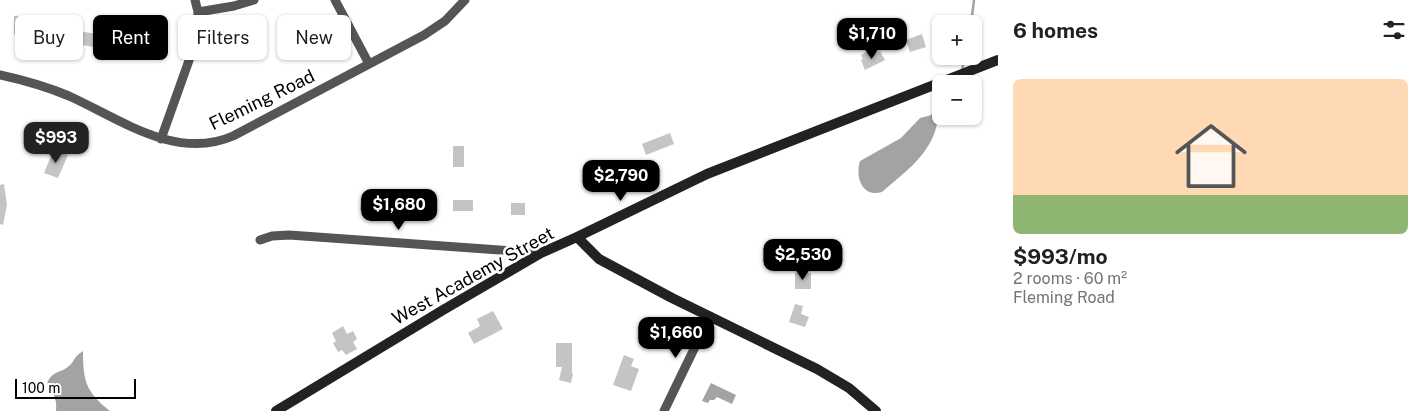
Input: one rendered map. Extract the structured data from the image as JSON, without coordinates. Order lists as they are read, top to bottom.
{
  "streets": {
    "main road": ["West Academy Street"],
    "street": ["Fleming Road"]
  },
  "scale_bar": "100 m",
  "page": {
    "heading": "6 homes",
    "map_buttons": ["+", "−"],
    "chip": [
      "Buy",
      "Rent",
      "Filters",
      "New"
    ],
    "price": [
      "$1,710",
      "$993",
      "$2,790",
      "$1,680",
      "$2,530",
      "$1,660"
    ],
    "list": [
      {
        "name": "$993/mo",
        "note": "2 rooms · 60 m² · Fleming Road"
      }
    ],
    "scale": "100 m"
  }
}
